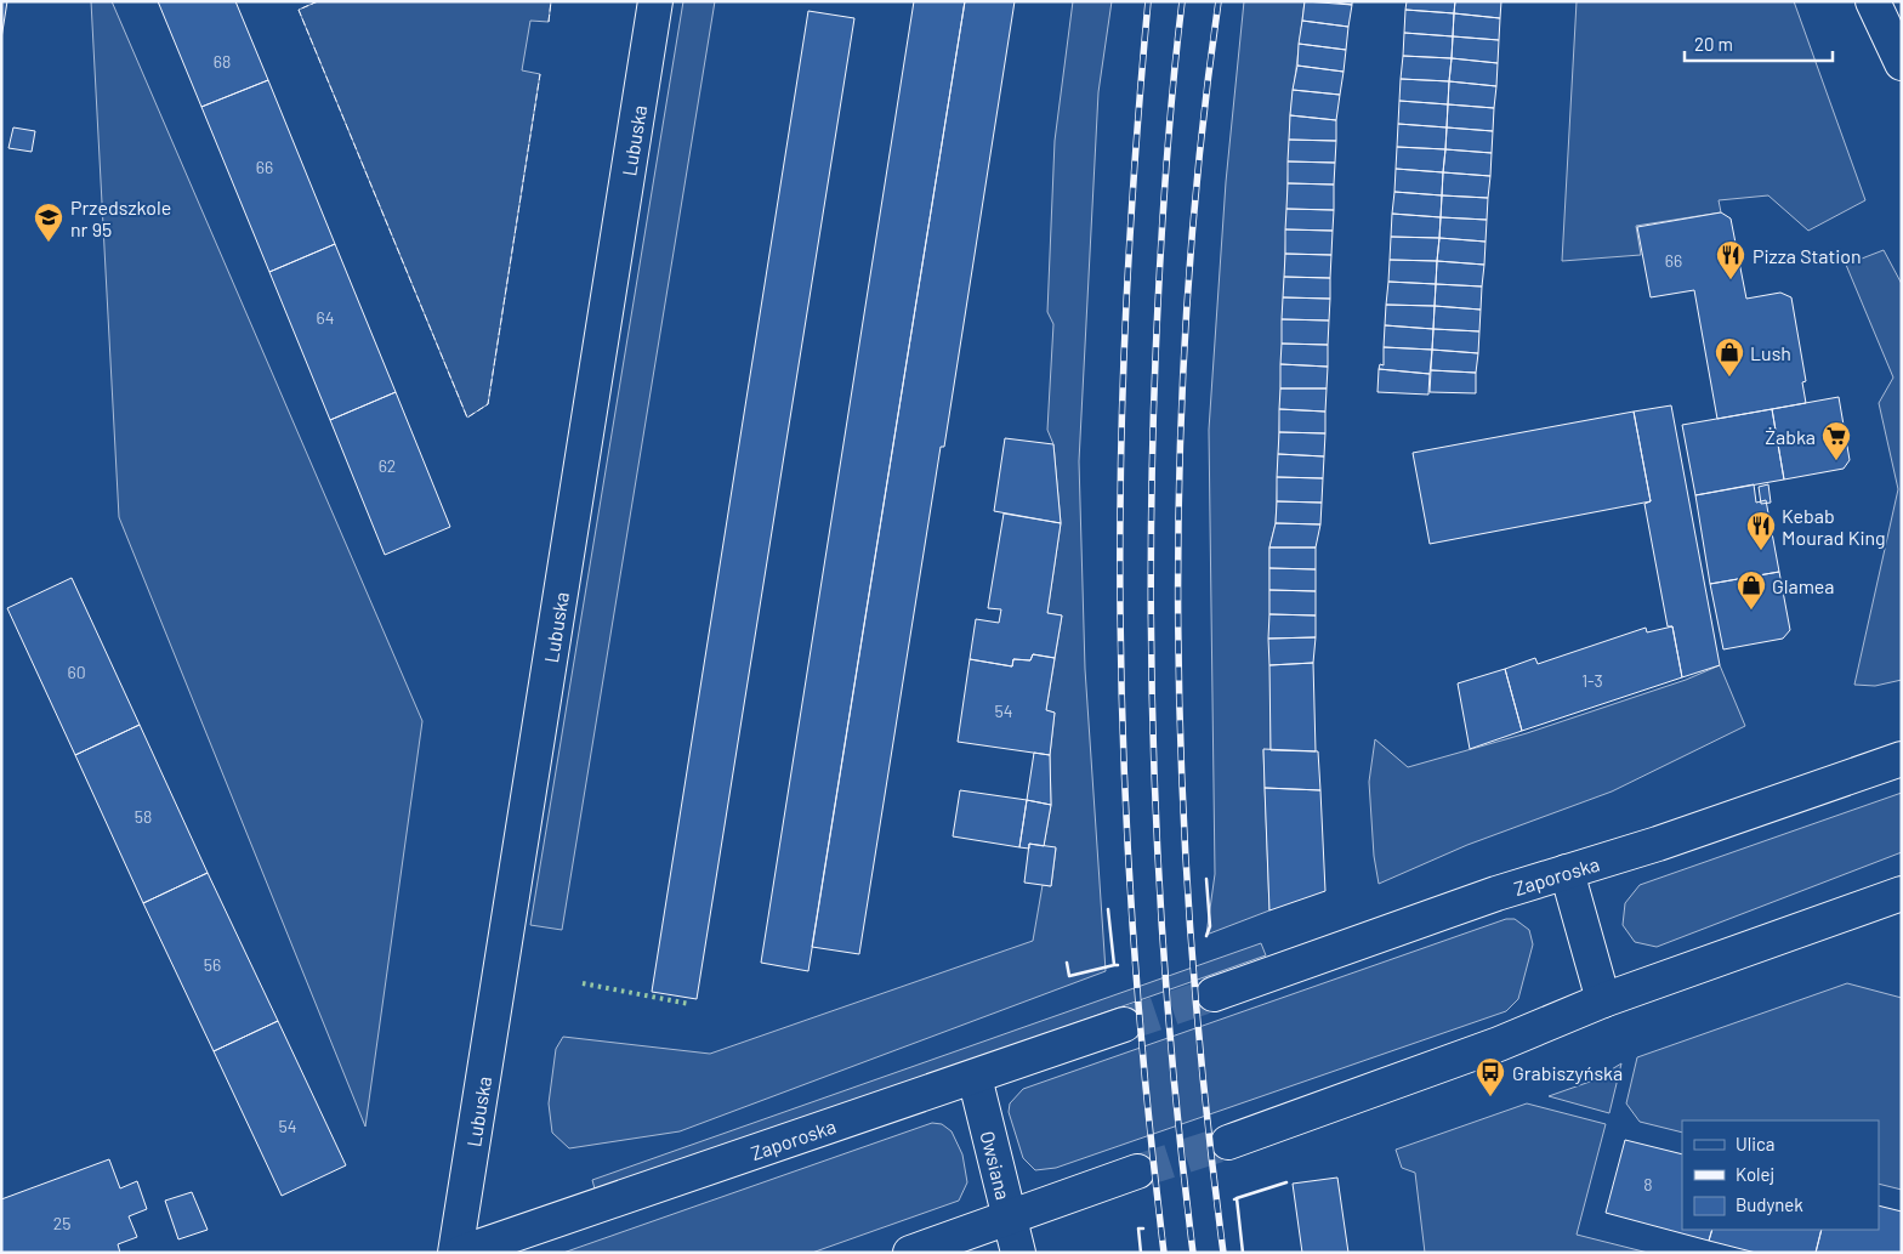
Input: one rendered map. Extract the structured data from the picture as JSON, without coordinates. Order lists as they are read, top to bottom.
{
  "streets": {
    "main road": ["Lubuska", "Zaporoska", "Owsiana"]
  },
  "crossings": [
    ["Zaporoska", "Owsiana"]
  ],
  "places": {
    "school or university": ["Przedszkole nr 95"],
    "restaurant": ["Pizza Station", "Kebab Mourad King"],
    "shop": ["Lush", "Glamea"],
    "supermarket": ["Żabka"],
    "bus stop": ["Grabiszyńska"]
  },
  "house_numbers": [
    "68",
    "66",
    "66",
    "64",
    "62",
    "60",
    "1-3",
    "54",
    "58",
    "56",
    "54",
    "8",
    "25"
  ],
  "legend": ["Ulica", "Kolej", "Budynek"],
  "scale_bar": "20 m"
}
